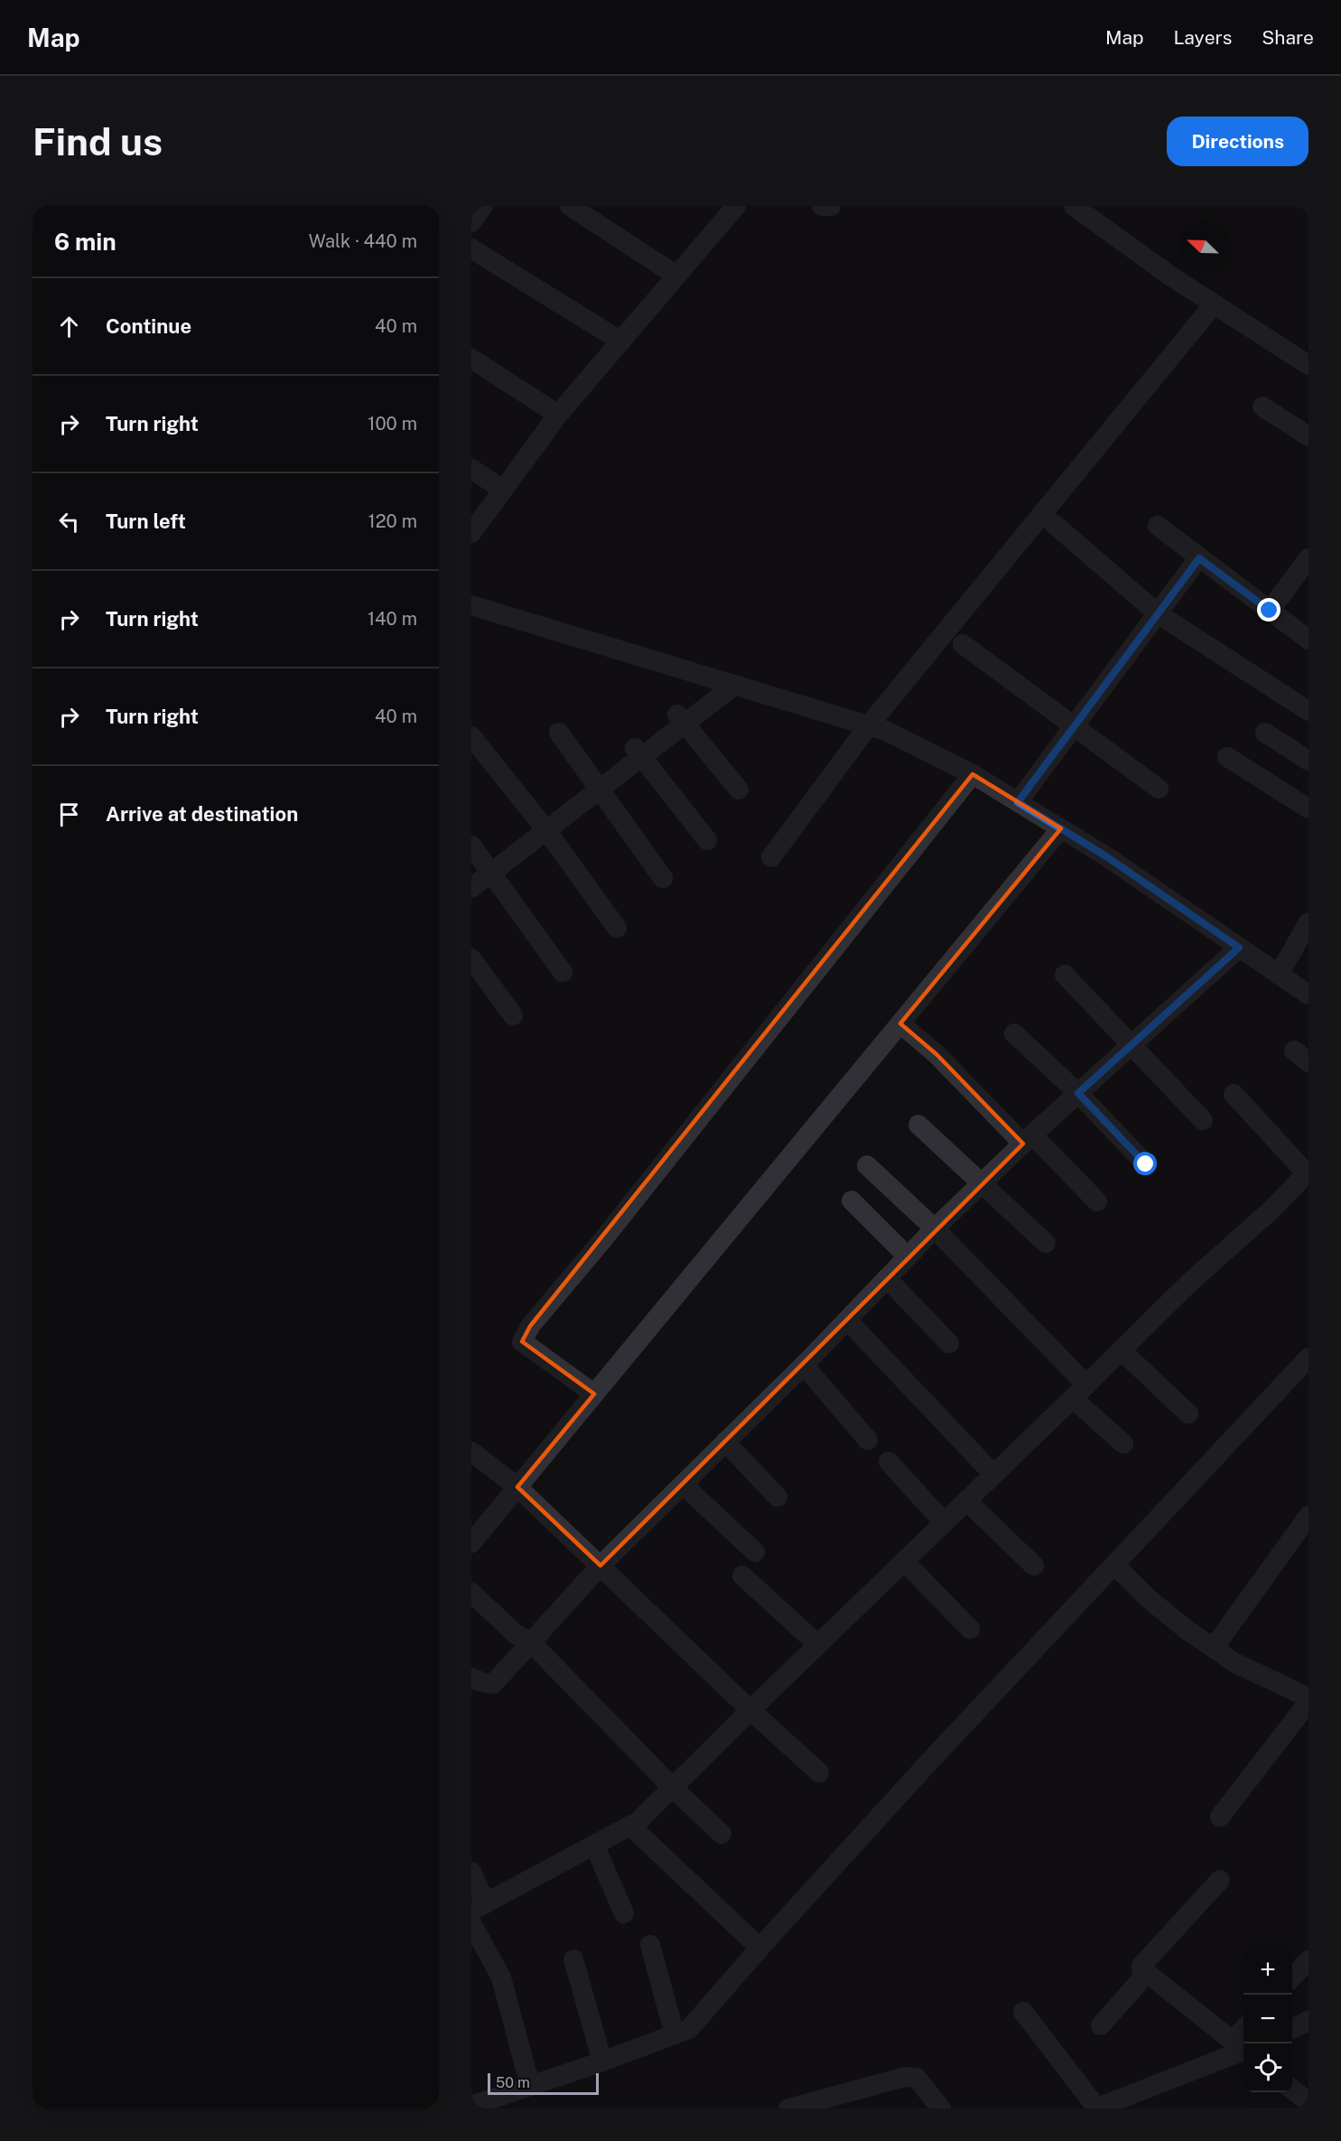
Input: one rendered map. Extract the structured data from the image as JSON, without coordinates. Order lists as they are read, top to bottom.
{
  "scale_bar": "50 m",
  "north": "top left",
  "page": {
    "header": "Map",
    "nav": ["Map", "Layers", "Share"],
    "buttons": "Directions",
    "title": "Find us",
    "heading": ["6 min", "Walk · 440 m"],
    "list": [
      ["Continue", "40 m"],
      ["Turn right", "100 m"],
      ["Turn left", "120 m"],
      ["Turn right", "140 m"],
      ["Turn right", "40 m"],
      "Arrive at destination"
    ],
    "map_buttons": ["+", "−"],
    "scale": "50 m"
  }
}
